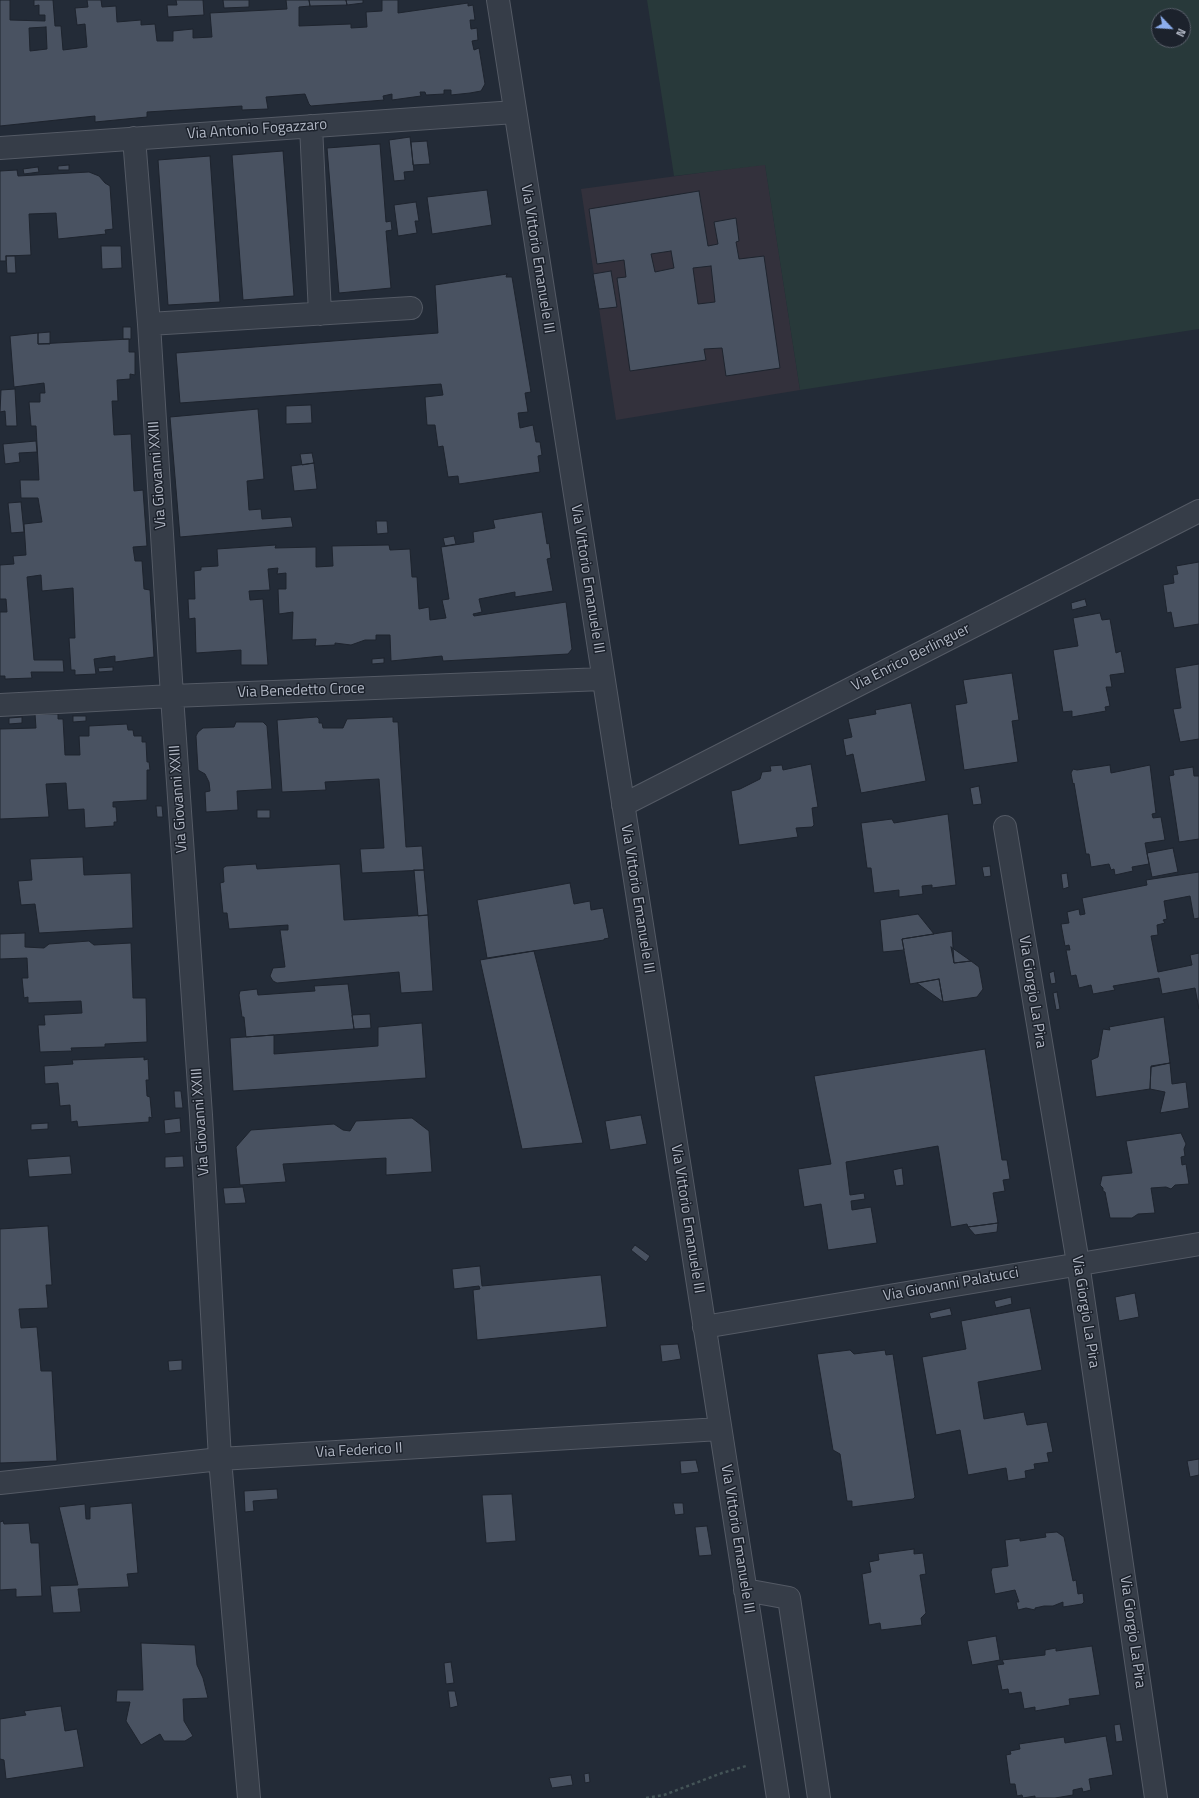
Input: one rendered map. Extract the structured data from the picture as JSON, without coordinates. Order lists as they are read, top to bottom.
{
  "streets": {
    "street": [
      "Via Antonio Fogazzaro",
      "Via Vittorio Emanuele III",
      "Via Giovanni XXIII",
      "Via Enrico Berlinguer",
      "Via Benedetto Croce",
      "Via Giorgio La Pira",
      "Via Giovanni Palatucci",
      "Via Federico II"
    ]
  },
  "crossings": [
    ["Via Antonio Fogazzaro", "Via Vittorio Emanuele III"],
    ["Via Antonio Fogazzaro", "Via Giovanni XXIII"],
    ["Via Vittorio Emanuele III", "Via Enrico Berlinguer"],
    ["Via Vittorio Emanuele III", "Via Benedetto Croce"],
    ["Via Vittorio Emanuele III", "Via Giovanni Palatucci"],
    ["Via Vittorio Emanuele III", "Via Federico II"],
    ["Via Giovanni XXIII", "Via Benedetto Croce"],
    ["Via Giovanni XXIII", "Via Federico II"],
    ["Via Giorgio La Pira", "Via Giovanni Palatucci"]
  ],
  "north": "bottom right"
}
